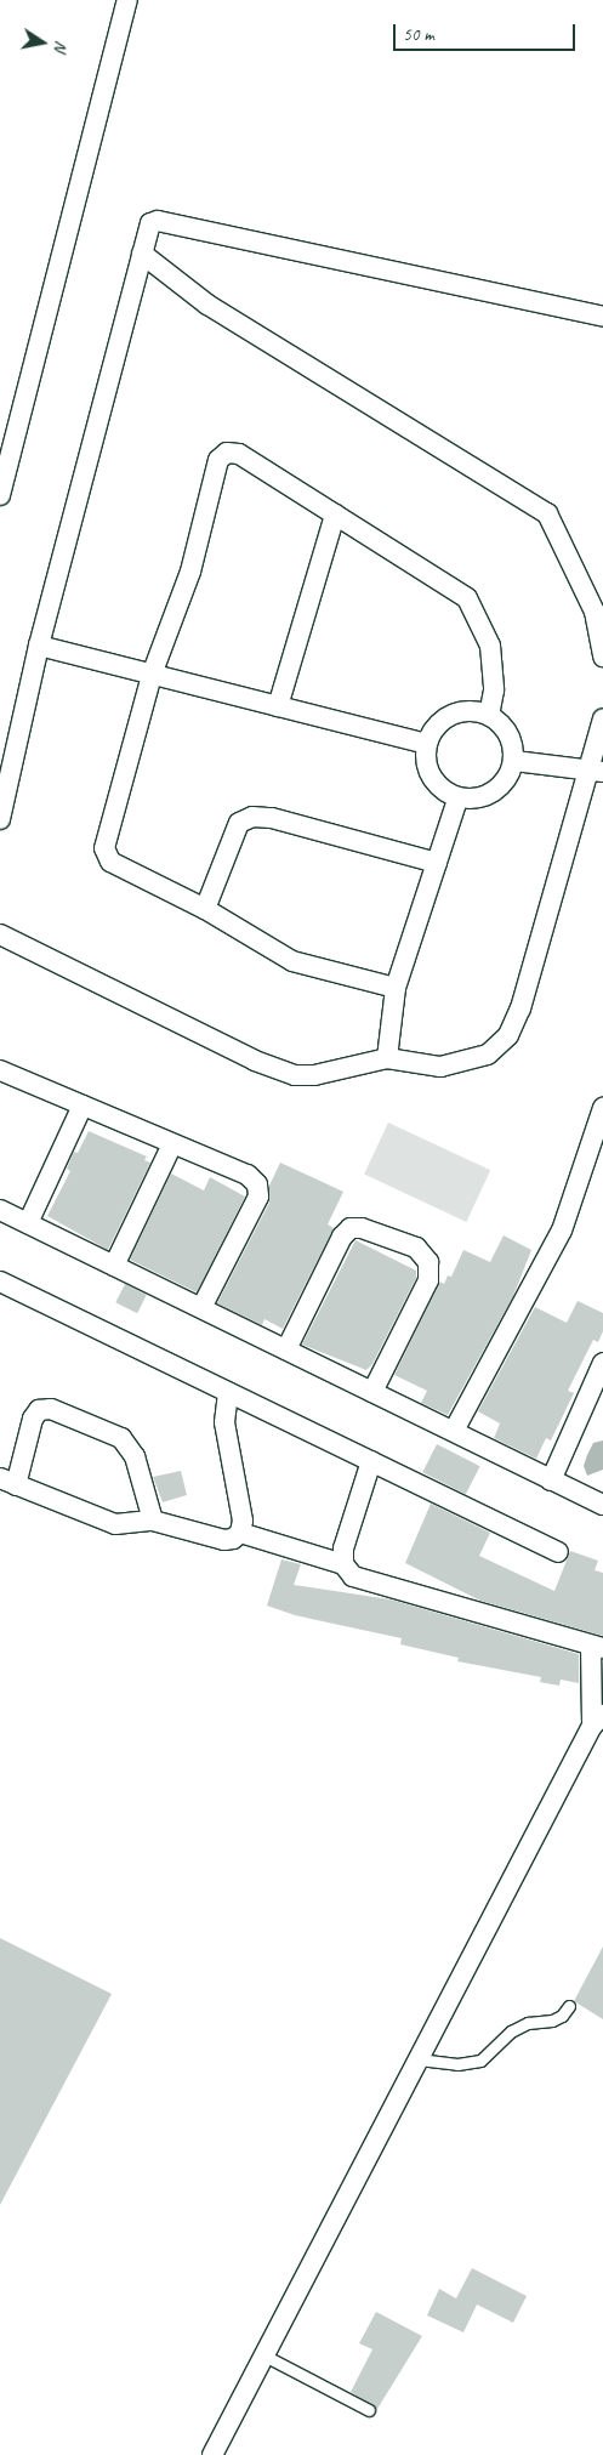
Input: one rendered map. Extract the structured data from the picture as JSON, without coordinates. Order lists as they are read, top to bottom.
{
  "scale_bar": "50 m",
  "north": "right"
}
